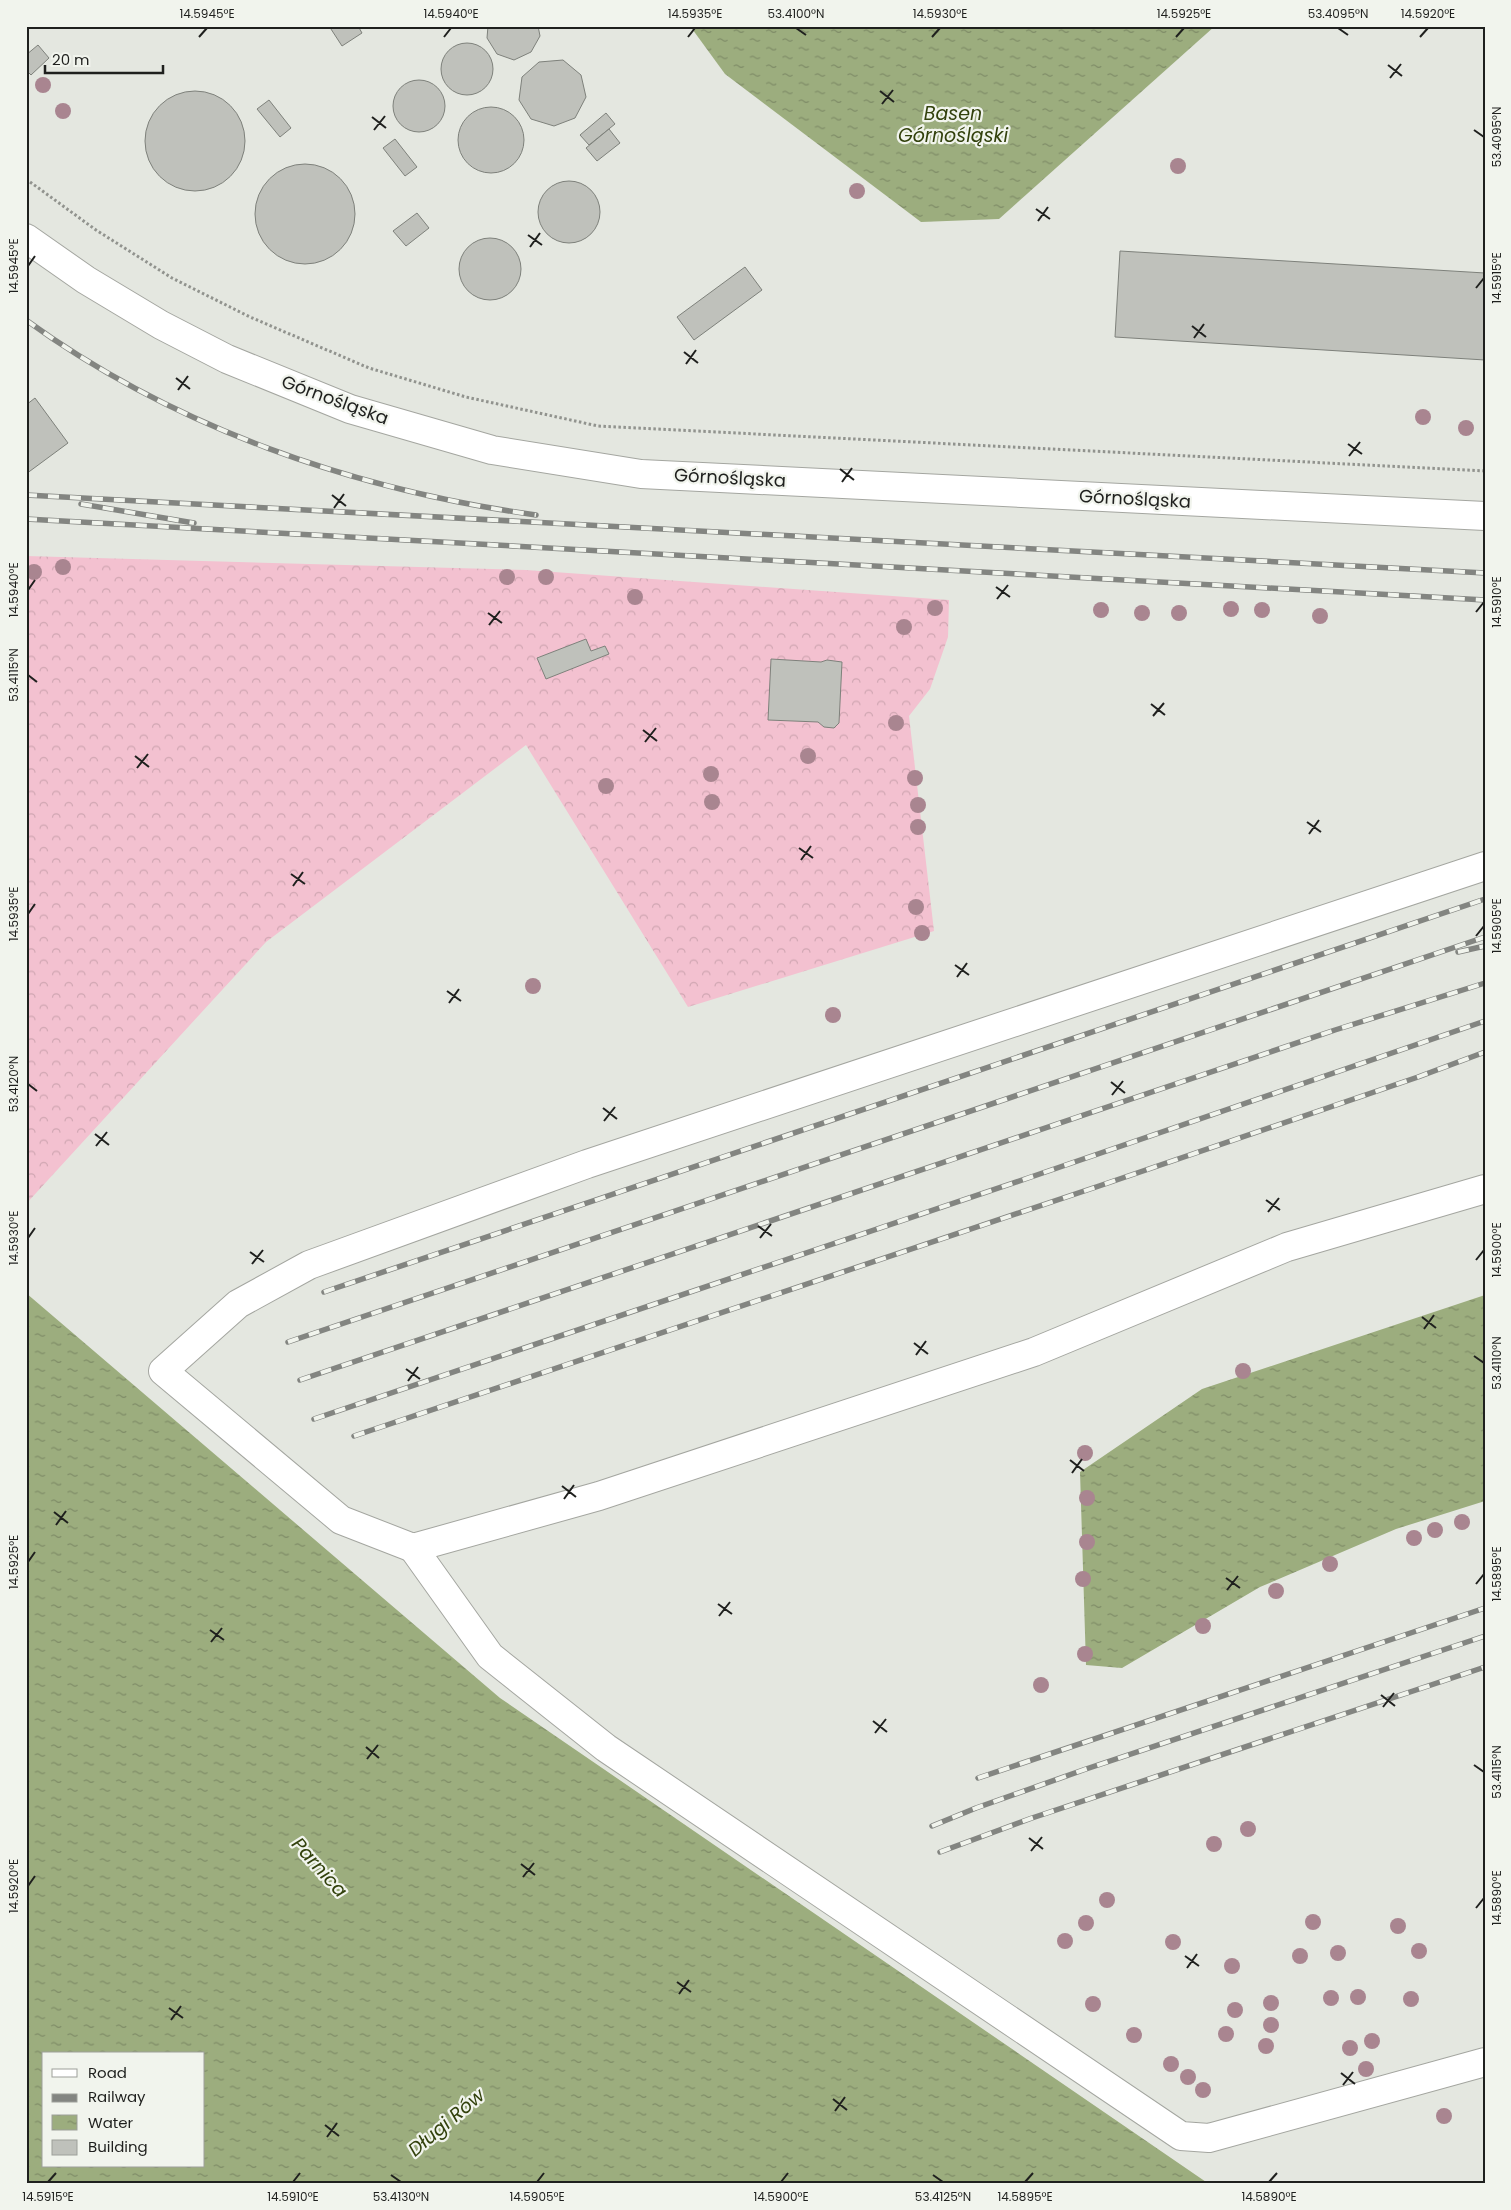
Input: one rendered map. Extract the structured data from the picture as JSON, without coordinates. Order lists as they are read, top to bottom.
{
  "streets": {
    "lane": ["Górnośląska"]
  },
  "water": ["Basen Górnośląski", "Parnica", "Długi Rów"],
  "legend": [
    "Road",
    "Railway",
    "Water",
    "Building"
  ],
  "scale_bar": "20 m",
  "coordinates": [
    "14.5945°E",
    "14.5940°E",
    "14.5935°E",
    "53.4100°N",
    "14.5930°E",
    "14.5925°E",
    "53.4095°N",
    "14.5920°E",
    "14.5915°E",
    "14.5910°E",
    "53.4115°N",
    "14.5905°E",
    "53.4120°N",
    "14.5900°E",
    "53.4110°N",
    "14.5895°E",
    "14.5890°E",
    "53.4130°N",
    "53.4125°N"
  ]
}
